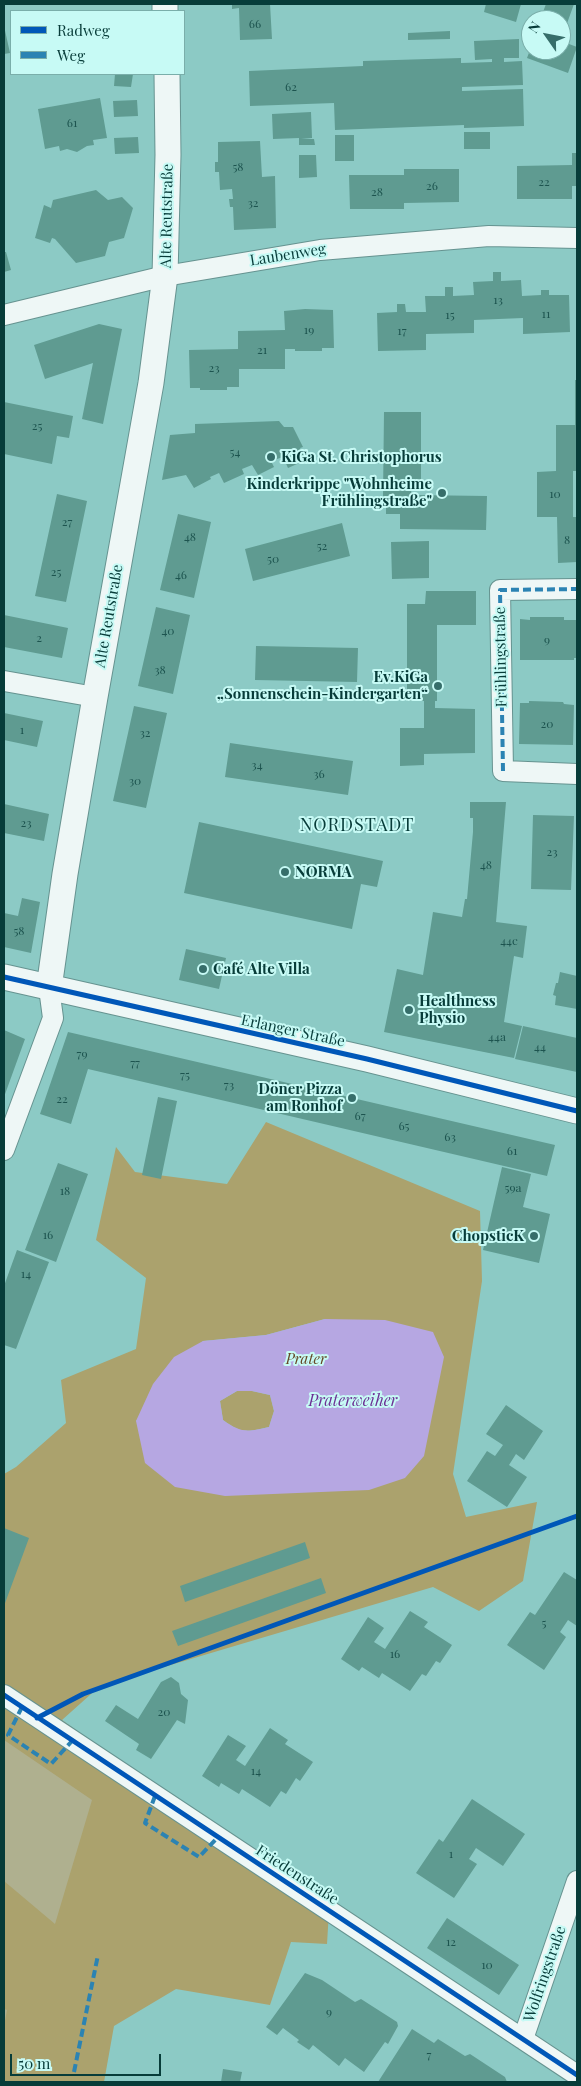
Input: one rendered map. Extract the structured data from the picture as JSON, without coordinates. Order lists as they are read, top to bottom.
{
  "streets": {
    "main road": ["Alte Reutstraße", "Erlanger Straße"],
    "street": [
      "Laubenweg",
      "Frühlingstraße",
      "Friedenstraße",
      "Wolfringstraße"
    ]
  },
  "crossings": [
    ["Alte Reutstraße", "Laubenweg"],
    ["Alte Reutstraße", "Erlanger Straße"],
    ["Friedenstraße", "Wolfringstraße"]
  ],
  "districts": ["NORDSTADT"],
  "water": ["Praterweiher"],
  "parks": ["Prater"],
  "places": [
    "KiGa St. Christophorus",
    "Kinderkrippe \"Wohnheime Frühlingstraße\"",
    "Ev.KiGa „Sonnenschein-Kindergarten“",
    "NORMA",
    "Café Alte Villa",
    "Healthness Physio",
    "Döner Pizza am Ronhof",
    "ChopsticK"
  ],
  "house_numbers": [
    "66",
    "62",
    "61",
    "58",
    "22",
    "26",
    "28",
    "32",
    "13",
    "11",
    "15",
    "19",
    "17",
    "21",
    "23",
    "25",
    "54",
    "10",
    "27",
    "48",
    "8",
    "52",
    "50",
    "25",
    "46",
    "40",
    "2",
    "9",
    "38",
    "20",
    "1",
    "32",
    "34",
    "36",
    "30",
    "23",
    "23",
    "48",
    "58",
    "44c",
    "44a",
    "44",
    "79",
    "77",
    "75",
    "73",
    "22",
    "67",
    "65",
    "63",
    "61",
    "59a",
    "18",
    "16",
    "14",
    "5",
    "16",
    "20",
    "14",
    "1",
    "12",
    "10",
    "9",
    "7"
  ],
  "legend": ["Radweg", "Weg"],
  "scale_bar": "50 m",
  "north": "top left"
}
